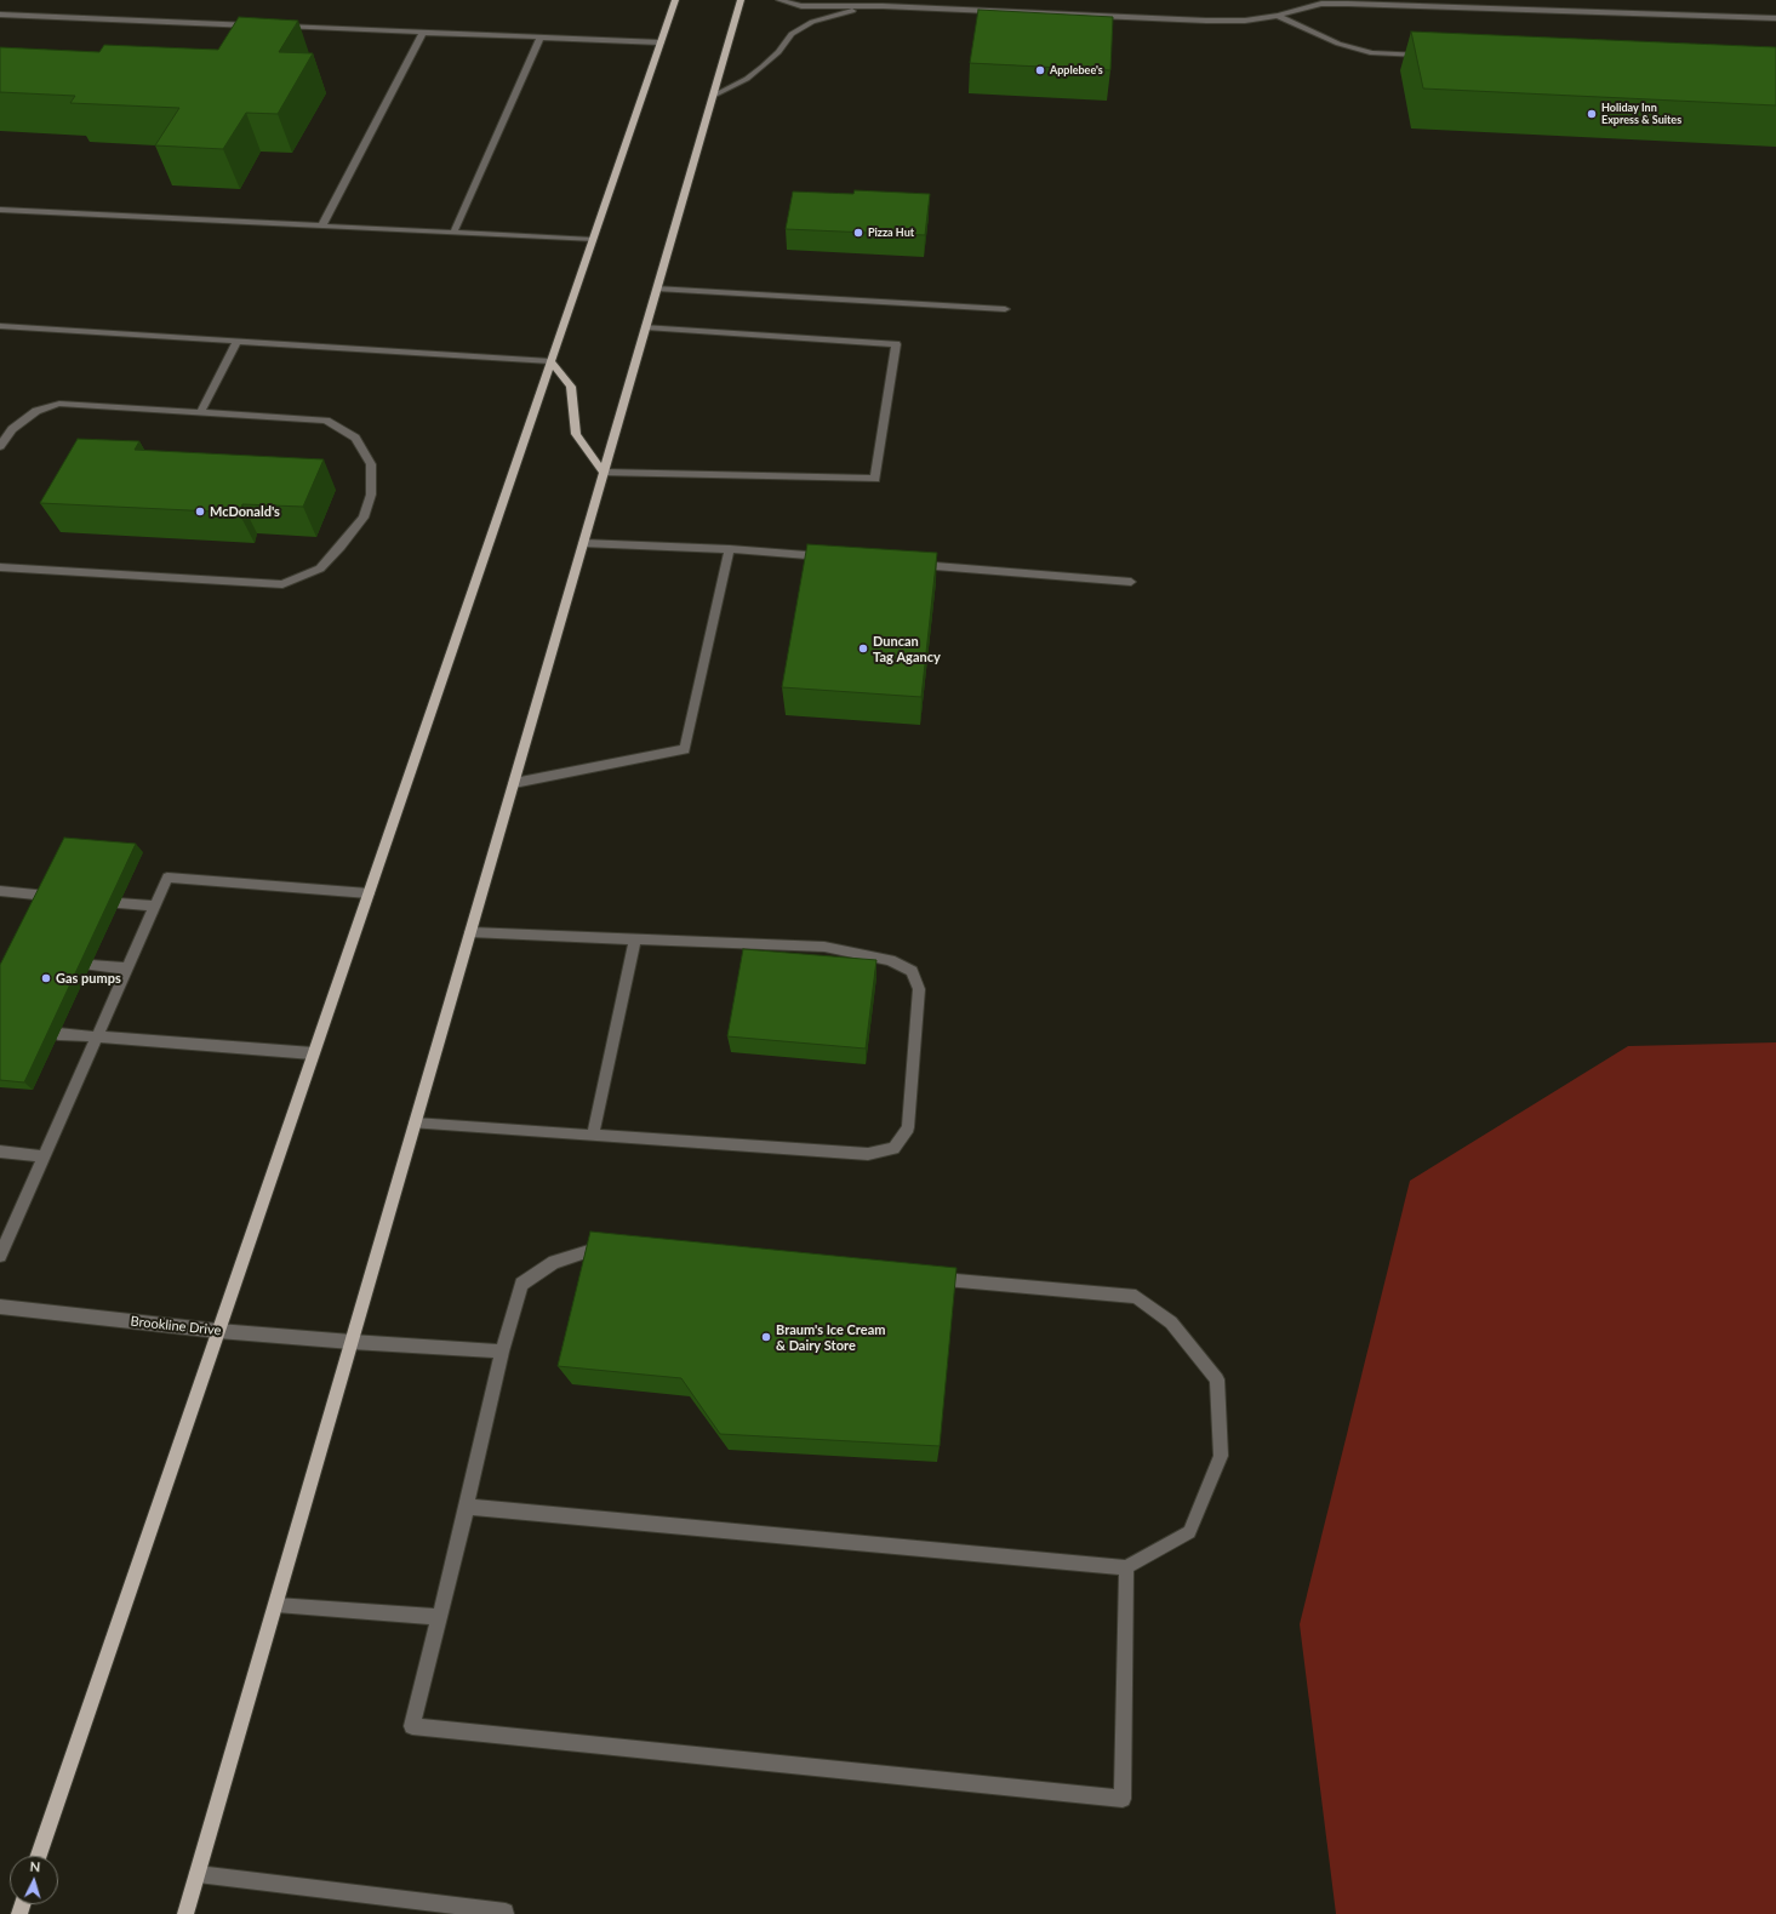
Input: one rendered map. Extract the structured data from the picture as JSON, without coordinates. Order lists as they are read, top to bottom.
{
  "streets": {
    "street": ["Brookline Drive"]
  },
  "places": [
    "Applebee's",
    "Holiday Inn Express & Suites",
    "Pizza Hut",
    "McDonald's",
    "Duncan Tag Agancy",
    "Gas pumps",
    "Braum's Ice Cream & Dairy Store"
  ],
  "north": "top"
}
